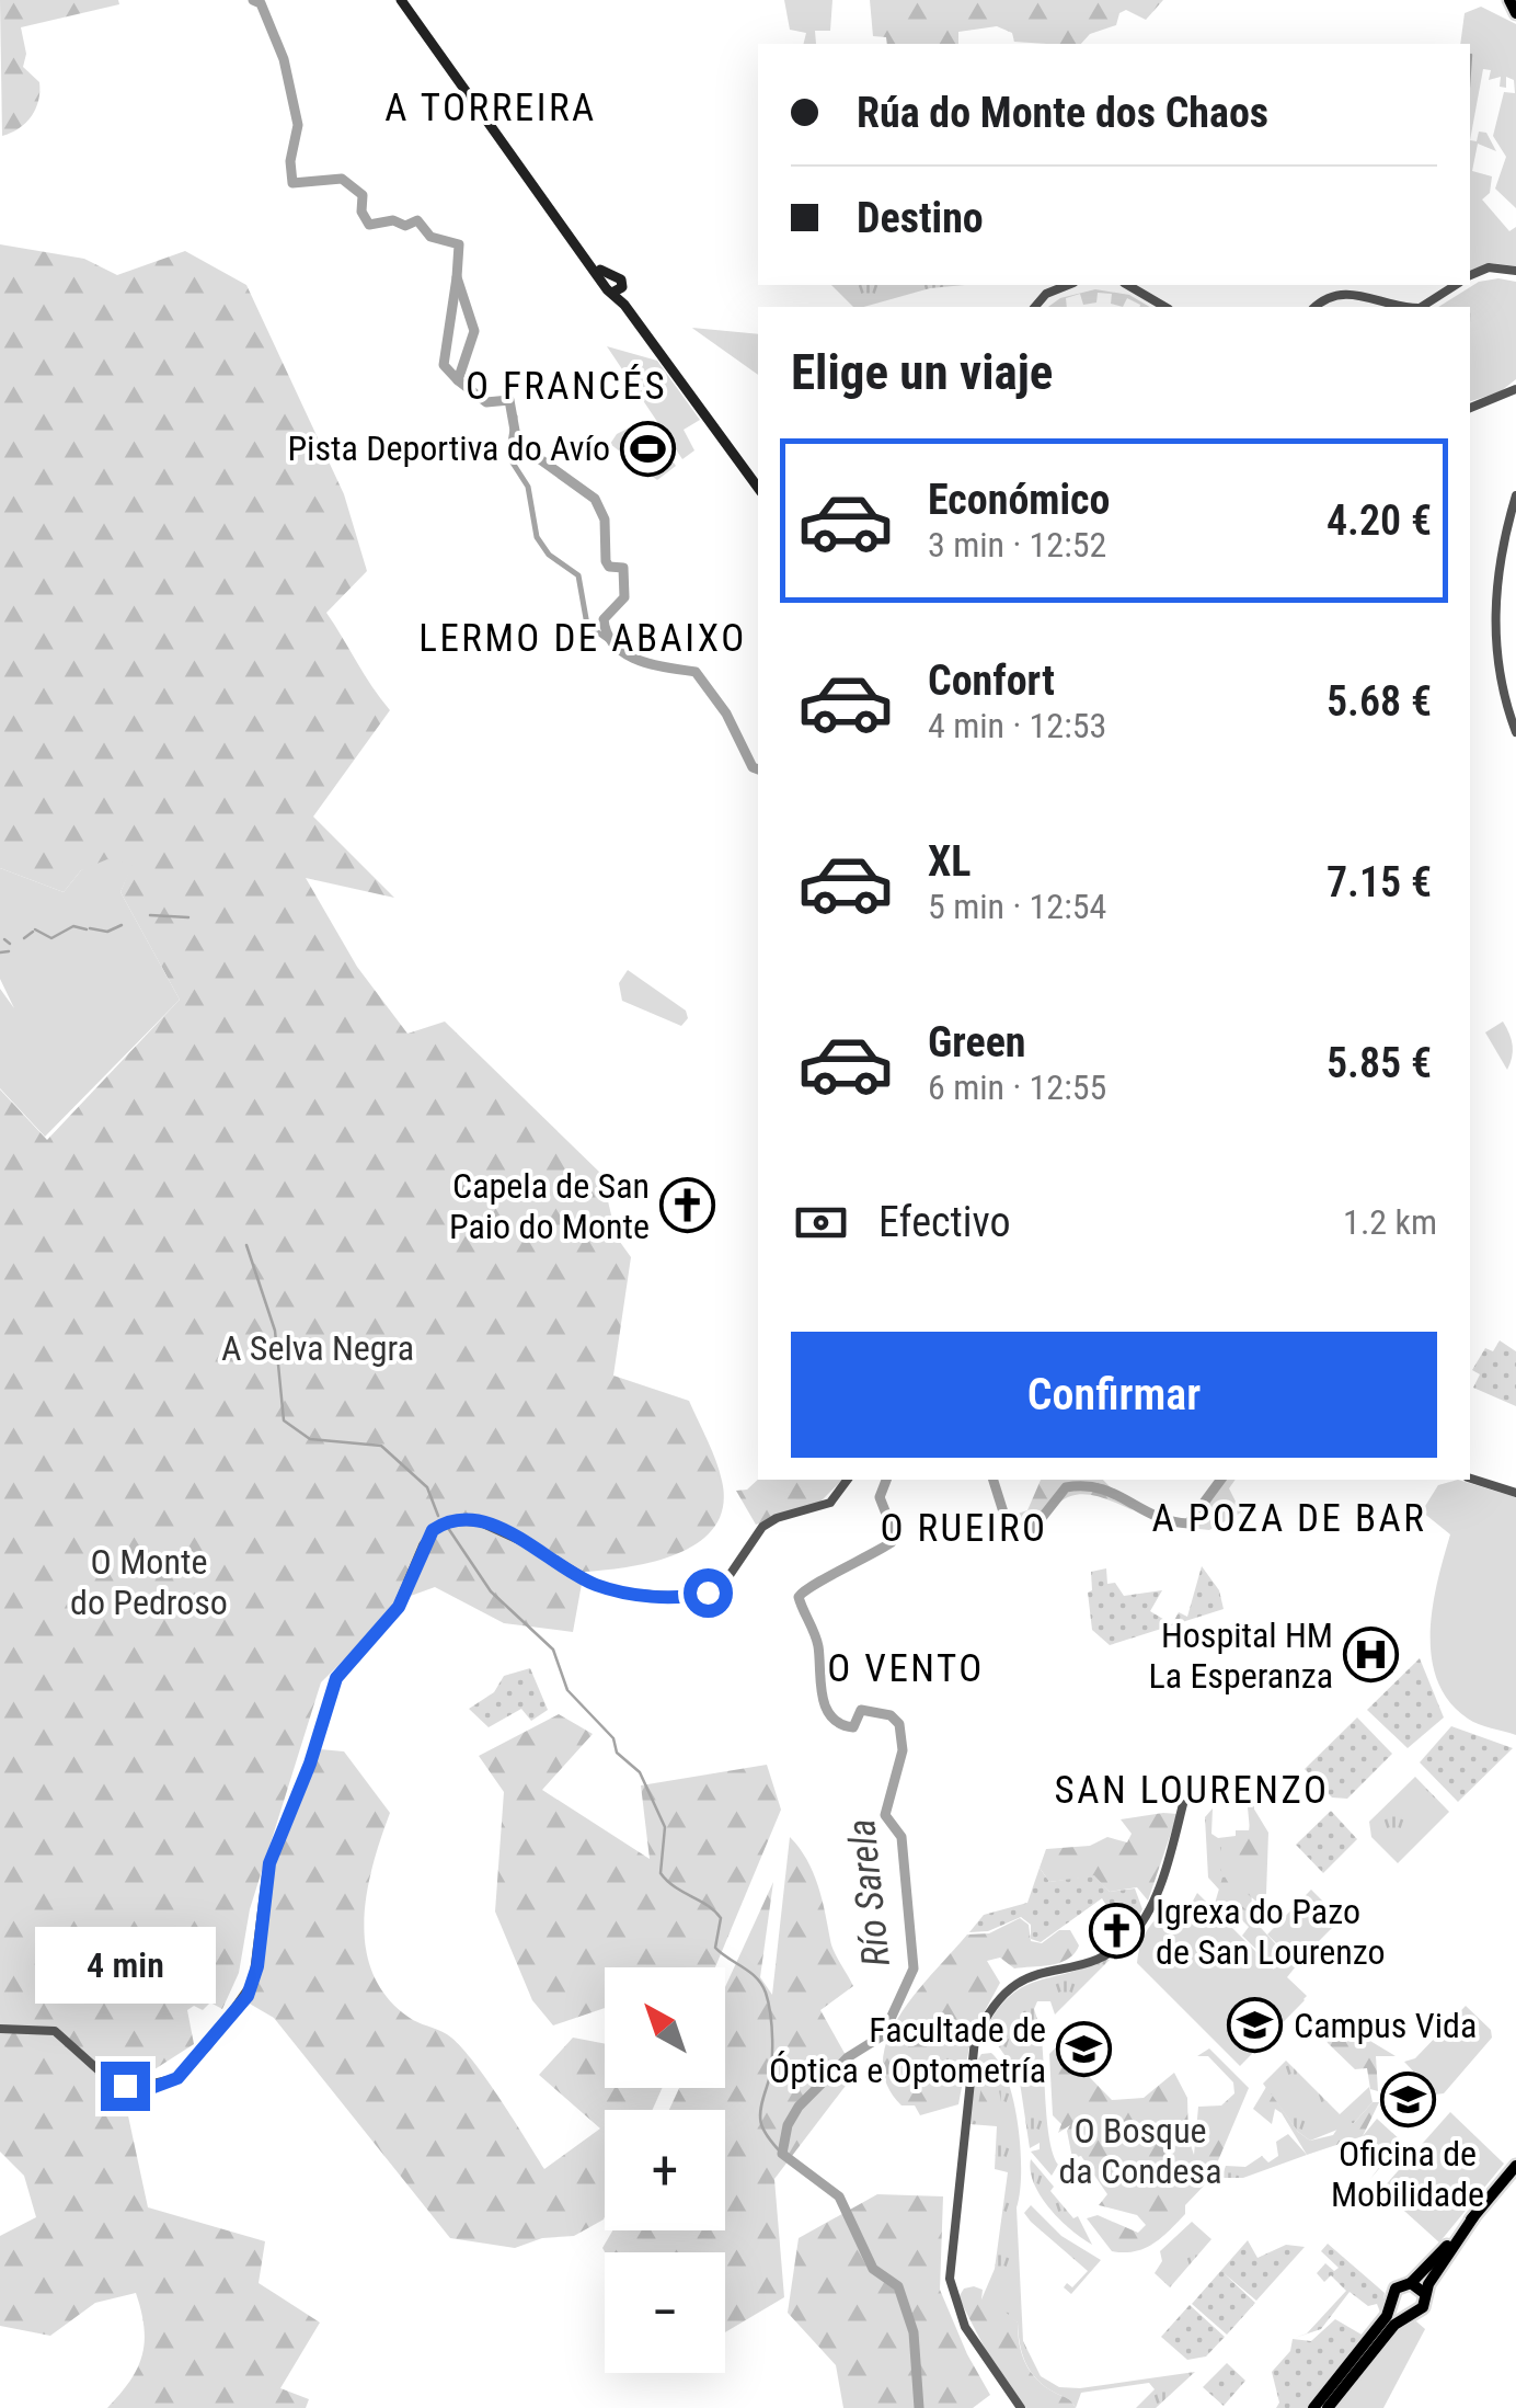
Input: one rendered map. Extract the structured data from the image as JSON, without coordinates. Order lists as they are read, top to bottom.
{
  "districts": [
    "A TORREIRA",
    "O FRANCÉS",
    "LERMO DE ABAIXO",
    "A POZA DE BAR",
    "O RUEIRO",
    "O VENTO",
    "SAN LOURENZO"
  ],
  "water": ["Río Sarela"],
  "parks": ["A Selva Negra", "O Monte do Pedroso", "O Bosque da Condesa"],
  "places": {
    "sports": ["Pista Deportiva do Avío"],
    "church": ["Capela de San Paio do Monte", "Igrexa do Pazo de San Lourenzo"],
    "hospital": ["Hospital HM La Esperanza"],
    "school or university": ["Campus Vida", "Facultade de Óptica e Optometría", "Oficina de Mobilidade"]
  },
  "north": "top left",
  "page": {
    "banner": ["Rúa do Monte dos Chaos", "Destino"],
    "heading": "Elige un viaje",
    "list": [
      {
        "name": "Económico",
        "note": "3 min · 12:52",
        "value": "4.20 €"
      },
      {
        "name": "Confort",
        "note": "4 min · 12:53",
        "value": "5.68 €"
      },
      {
        "name": "XL",
        "note": "5 min · 12:54",
        "value": "7.15 €"
      },
      {
        "name": "Green",
        "note": "6 min · 12:55",
        "value": "5.85 €"
      }
    ],
    "pay": ["Efectivo", "1.2 km"],
    "buttons": "Confirmar",
    "bubble": "4 min",
    "map_buttons": ["+", "−"]
  }
}
